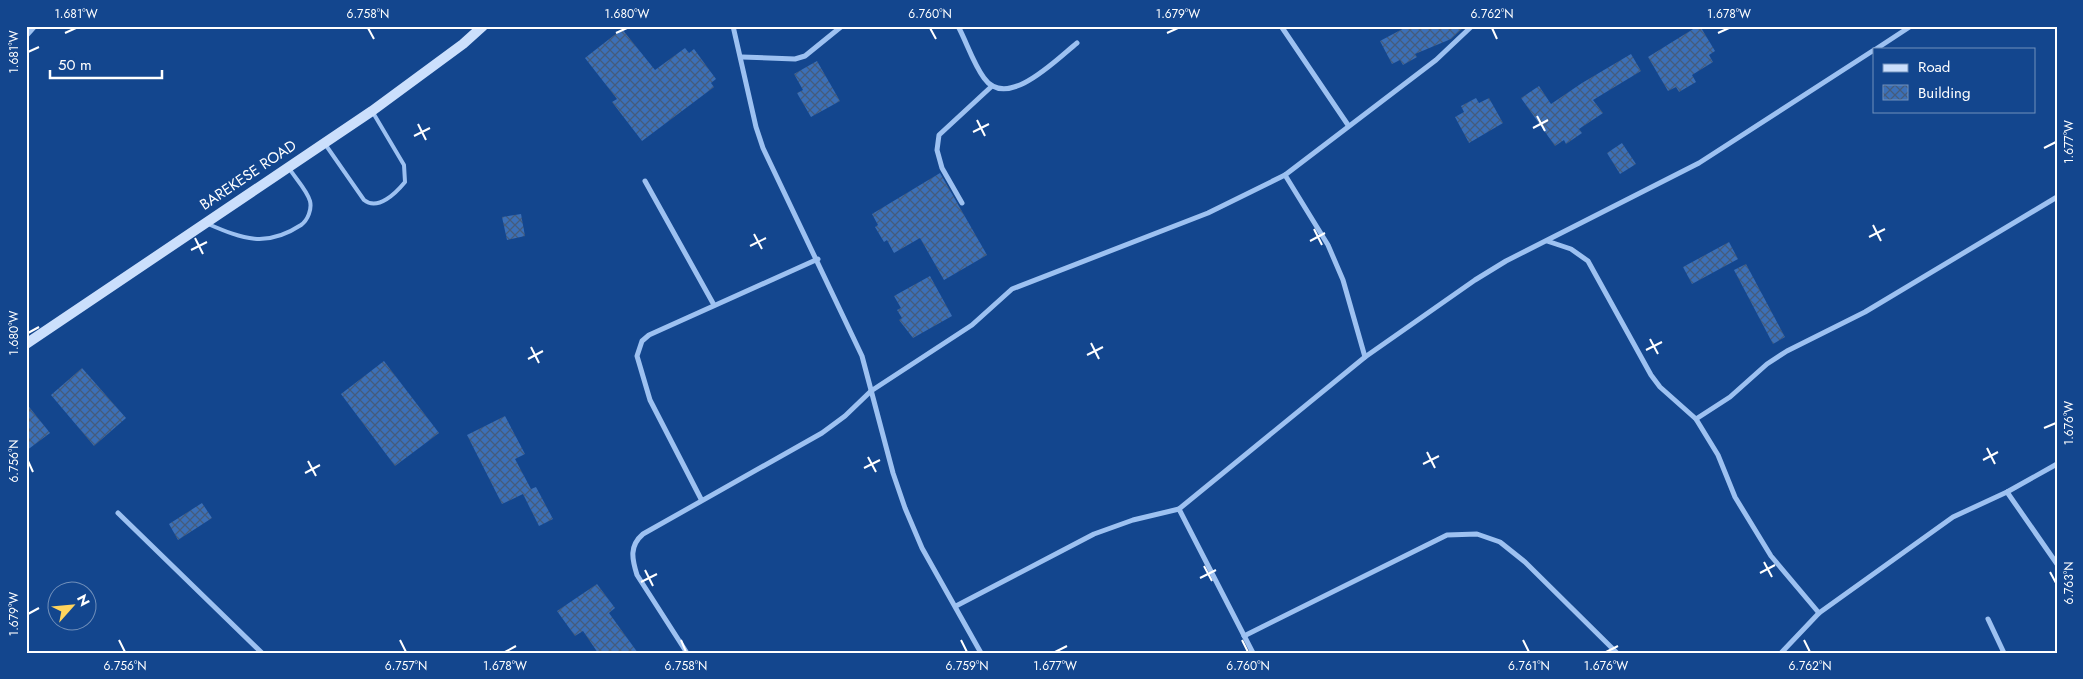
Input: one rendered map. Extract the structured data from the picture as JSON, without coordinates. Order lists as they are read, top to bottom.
{
  "streets": {
    "main road": ["BAREKESE ROAD"]
  },
  "legend": ["Road", "Building"],
  "scale_bar": "50 m",
  "north": "top right",
  "coordinates": [
    "1.681°W",
    "6.758°N",
    "1.680°W",
    "6.760°N",
    "1.679°W",
    "6.762°N",
    "1.678°W",
    "1.677°W",
    "1.676°W",
    "6.756°N",
    "6.763°N",
    "6.757°N",
    "6.759°N",
    "6.761°N"
  ]
}
